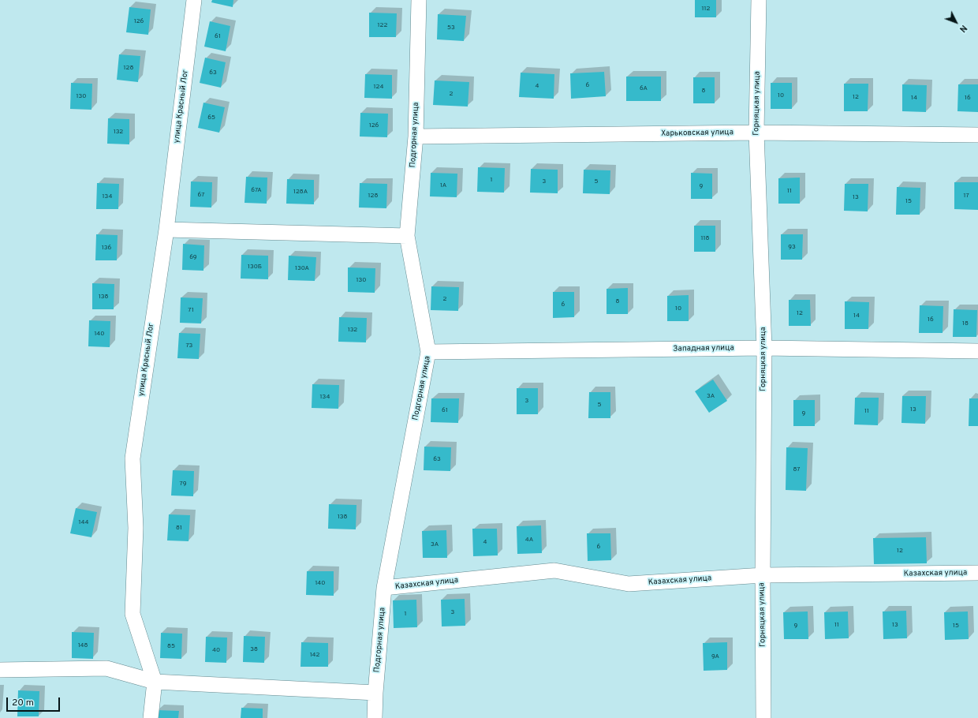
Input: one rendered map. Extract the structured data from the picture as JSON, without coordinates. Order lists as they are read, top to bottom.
{
  "streets": {
    "street": [
      "Горняцкая улица",
      "улица Красный Лог",
      "Харьковская улица",
      "Подгорная улица",
      "Западная улица",
      "Казахская улица"
    ]
  },
  "crossings": [
    ["Горняцкая улица", "Харьковская улица"],
    ["Горняцкая улица", "Западная улица"],
    ["Горняцкая улица", "Казахская улица"],
    ["Харьковская улица", "Подгорная улица"],
    ["Подгорная улица", "Западная улица"],
    ["Подгорная улица", "Казахская улица"]
  ],
  "house_numbers": [
    "112",
    "126",
    "122",
    "53",
    "61",
    "128",
    "63",
    "6",
    "4",
    "124",
    "6А",
    "8",
    "2",
    "10",
    "130",
    "12",
    "14",
    "16",
    "65",
    "126",
    "132",
    "1",
    "3",
    "5",
    "1А",
    "9",
    "67А",
    "11",
    "128А",
    "67",
    "128",
    "17",
    "134",
    "13",
    "15",
    "118",
    "93",
    "136",
    "69",
    "130Б",
    "130А",
    "130",
    "138",
    "2",
    "8",
    "6",
    "10",
    "71",
    "12",
    "14",
    "16",
    "18",
    "132",
    "140",
    "73",
    "3А",
    "134",
    "3",
    "5",
    "13",
    "61",
    "11",
    "9",
    "63",
    "87",
    "79",
    "138",
    "144",
    "81",
    "4А",
    "4",
    "3А",
    "6",
    "12",
    "140",
    "3",
    "1",
    "11",
    "13",
    "9",
    "15",
    "148",
    "85",
    "38",
    "40",
    "142",
    "9А"
  ],
  "scale_bar": "20 m",
  "north": "bottom right"
}
